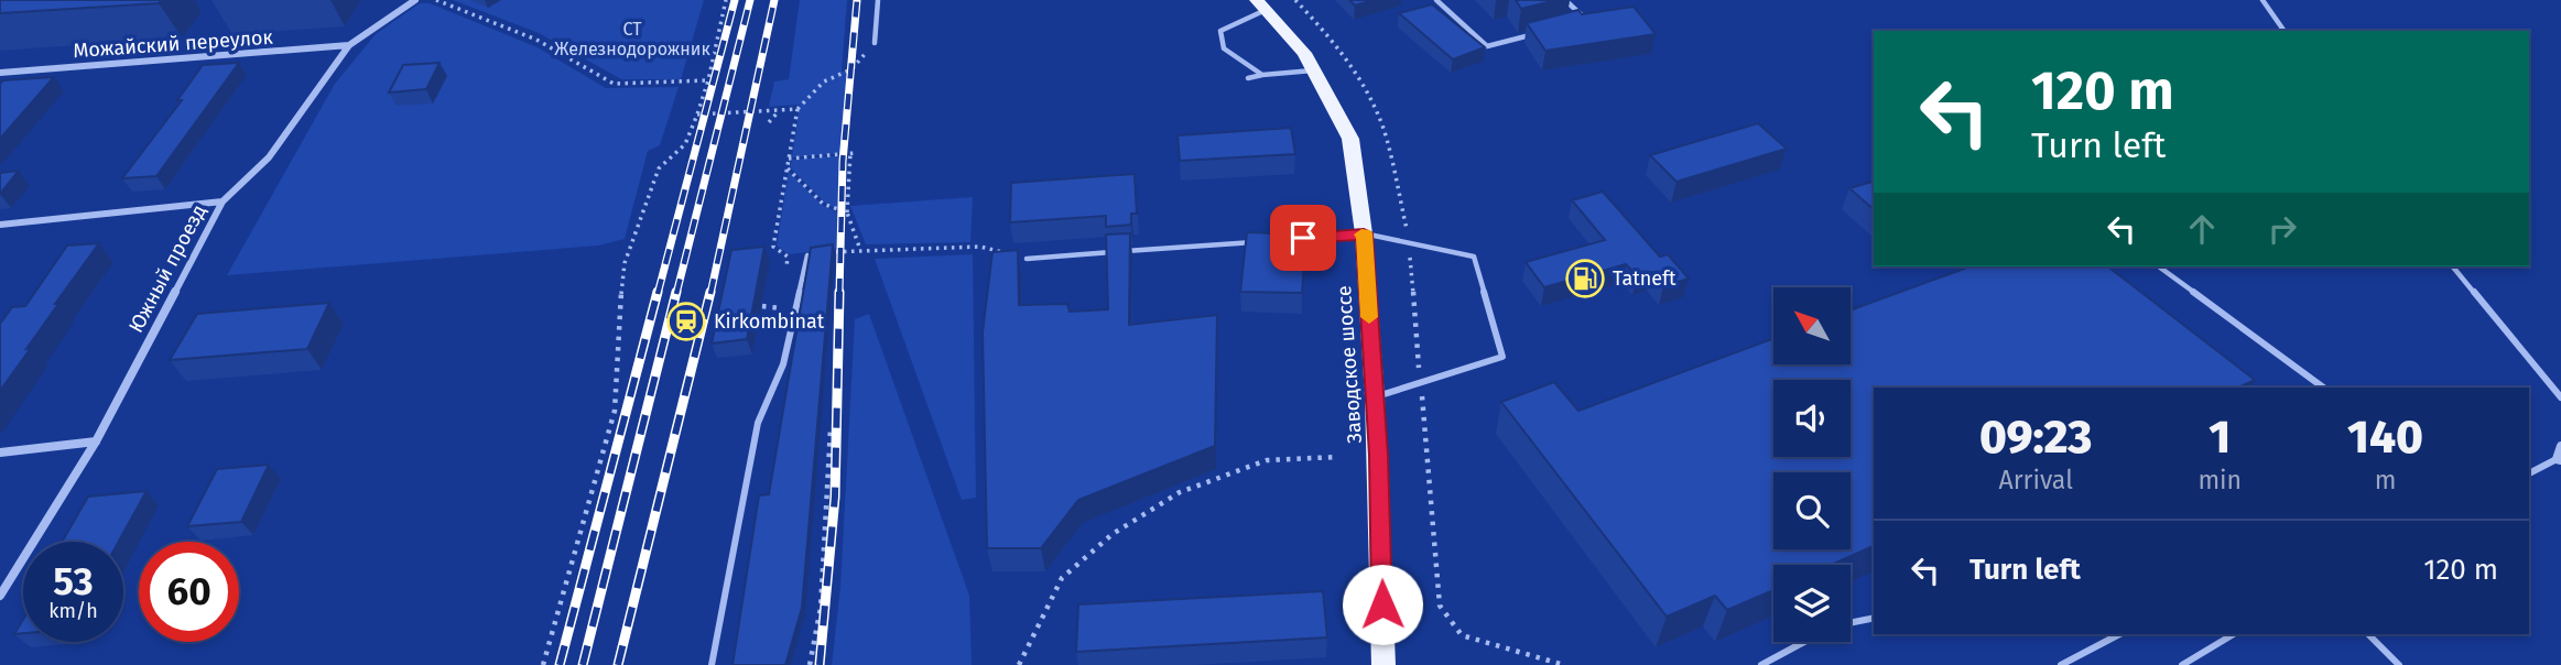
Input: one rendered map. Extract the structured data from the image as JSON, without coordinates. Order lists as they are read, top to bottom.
{
  "streets": {
    "main road": ["Заводское шоссе"],
    "street": ["Можайский переулок", "Южный проезд"]
  },
  "crossings": [
    ["Можайский переулок", "Южный проезд"]
  ],
  "parks": ["СТ Железнодорожник"],
  "places": {
    "fuel station": ["Tatneft"],
    "station": ["Kirkombinat"]
  },
  "north": "top left",
  "page": {
    "turn": ["120 m", "Turn left"],
    "eta": [
      "09:23",
      "Arrival",
      "1",
      "min",
      "140",
      "m"
    ],
    "list": [
      {
        "name": "Turn left",
        "value": "120 m"
      }
    ],
    "speed": "53 km/h",
    "limit": "60"
  }
}
